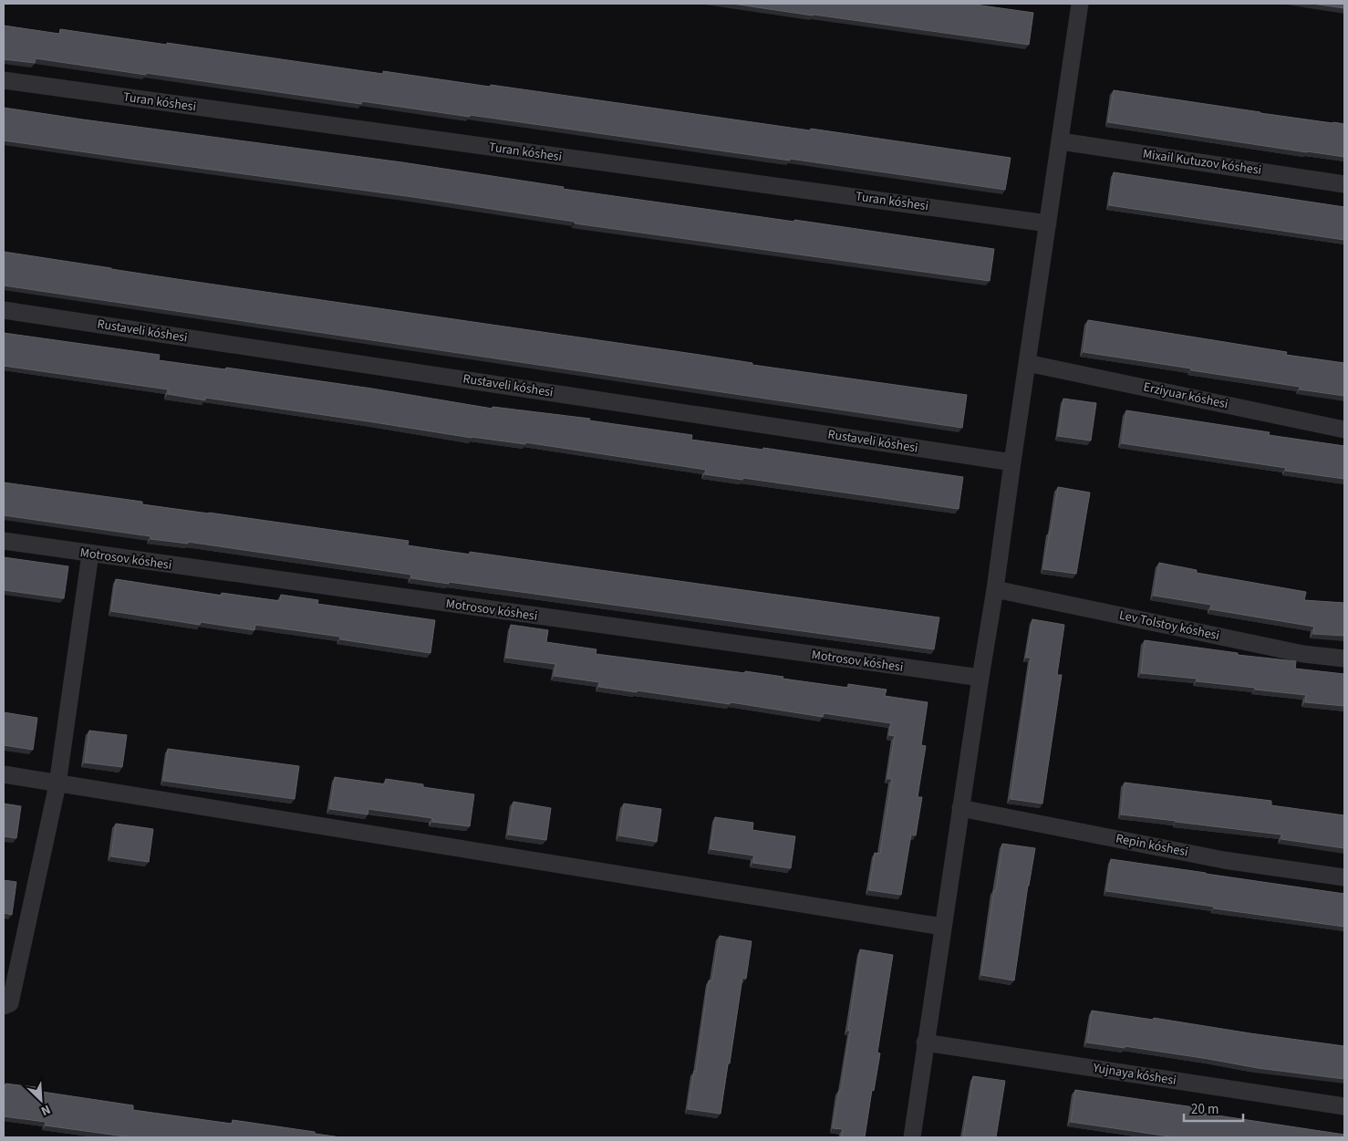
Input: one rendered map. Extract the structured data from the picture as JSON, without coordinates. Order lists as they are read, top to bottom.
{
  "streets": {
    "street": [
      "Turan kóshesi",
      "Mixail Kutuzov kóshesi",
      "Rustaveli kóshesi",
      "Erziyuar kóshesi",
      "Motrosov kóshesi",
      "Lev Tolstoy kóshesi",
      "Repin kóshesi",
      "Yujnaya kóshesi"
    ]
  },
  "scale_bar": "20 m",
  "north": "bottom right"
}
